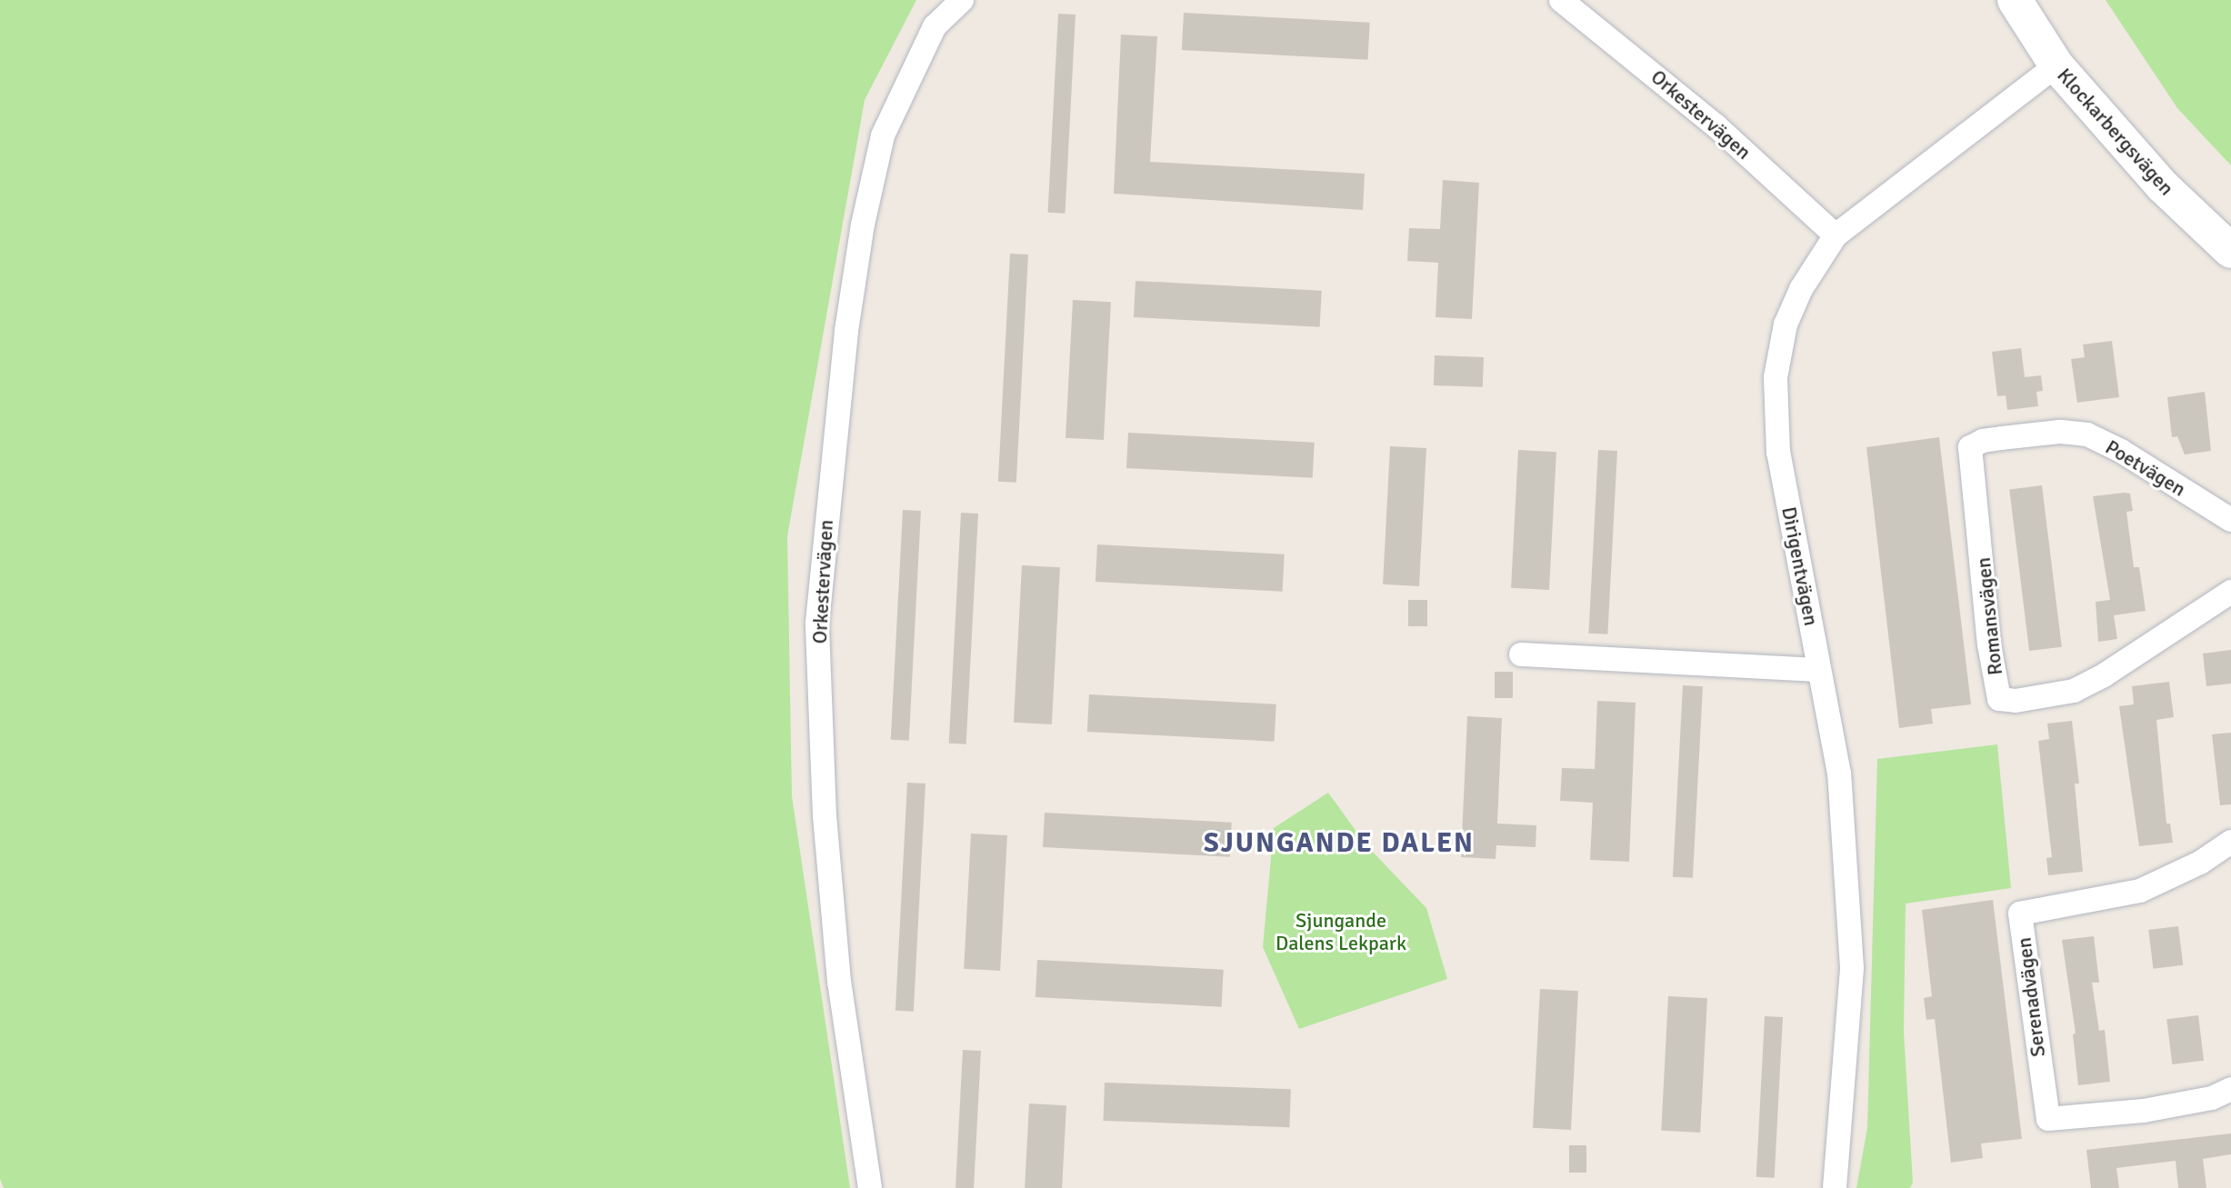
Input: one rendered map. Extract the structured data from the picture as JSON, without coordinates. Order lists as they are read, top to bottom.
{
  "streets": {
    "main road": ["Klockarbergsvägen"],
    "street": [
      "Orkestervägen",
      "Poetvägen",
      "Dirigentvägen",
      "Romansvägen",
      "Serenadvägen"
    ]
  },
  "crossings": [
    ["Orkestervägen", "Dirigentvägen"],
    ["Klockarbergsvägen", "Dirigentvägen"],
    ["Poetvägen", "Romansvägen"]
  ],
  "districts": ["SJUNGANDE DALEN"],
  "parks": ["Sjungande Dalens Lekpark"]
}
